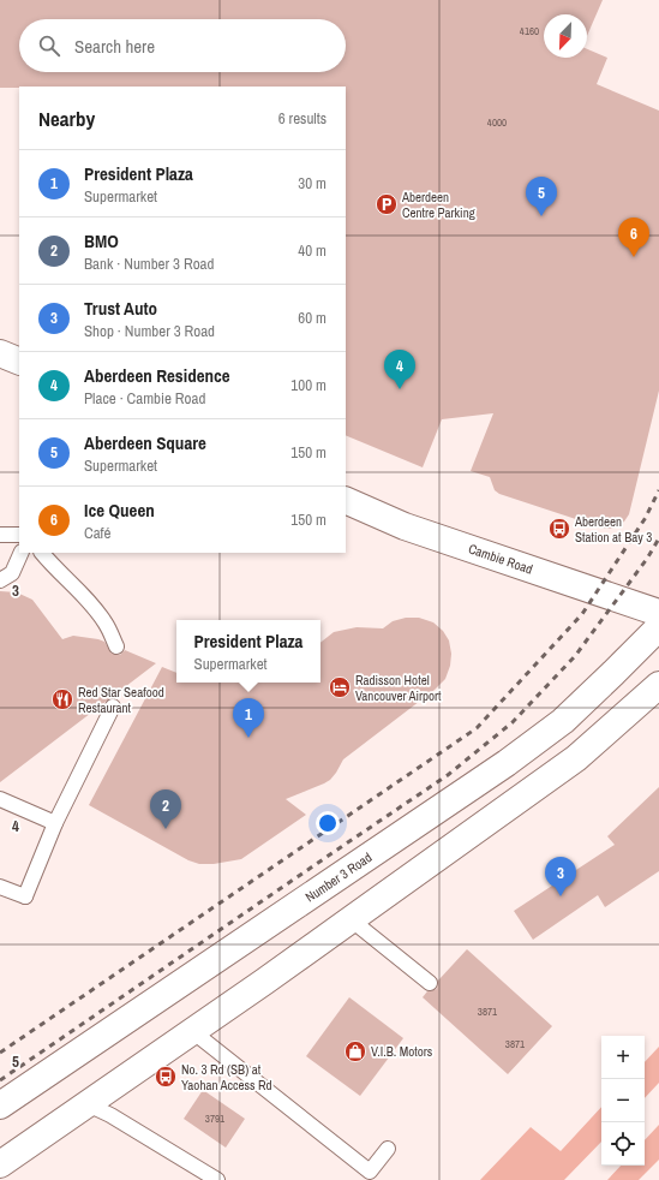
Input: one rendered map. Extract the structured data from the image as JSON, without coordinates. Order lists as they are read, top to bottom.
{
  "streets": {
    "main road": ["Cambie Road", "Number 3 Road"]
  },
  "places": {
    "parking": ["Aberdeen Centre Parking"],
    "bus stop": ["Aberdeen Station at Bay 3", "No. 3 Rd (SB) at Yaohan Access Rd"],
    "hotel": ["Radisson Hotel Vancouver Airport"],
    "restaurant": ["Red Star Seafood Restaurant"],
    "shop": ["V.I.B. Motors"]
  },
  "house_numbers": [
    "4160",
    "4000",
    "3871",
    "3871",
    "3791"
  ],
  "north": "bottom left",
  "page": {
    "search": "Search here",
    "heading": ["Nearby", "6 results"],
    "list": [
      {
        "mark": "1",
        "name": "President Plaza",
        "note": "Supermarket",
        "value": "30 m"
      },
      {
        "mark": "2",
        "name": "BMO",
        "note": "Bank · Number 3 Road",
        "value": "40 m"
      },
      {
        "mark": "3",
        "name": "Trust Auto",
        "note": "Shop · Number 3 Road",
        "value": "60 m"
      },
      {
        "mark": "4",
        "name": "Aberdeen Residence",
        "note": "Place · Cambie Road",
        "value": "100 m"
      },
      {
        "mark": "5",
        "name": "Aberdeen Square",
        "note": "Supermarket",
        "value": "150 m"
      },
      {
        "mark": "6",
        "name": "Ice Queen",
        "note": "Café",
        "value": "150 m"
      }
    ],
    "pins": [
      "5",
      "6",
      "4",
      "1",
      "2",
      "3"
    ],
    "popup": ["President Plaza", "Supermarket"],
    "map_buttons": ["+", "−"]
  },
  "grid": {
    "rows": ["3", "4", "5"]
  }
}
